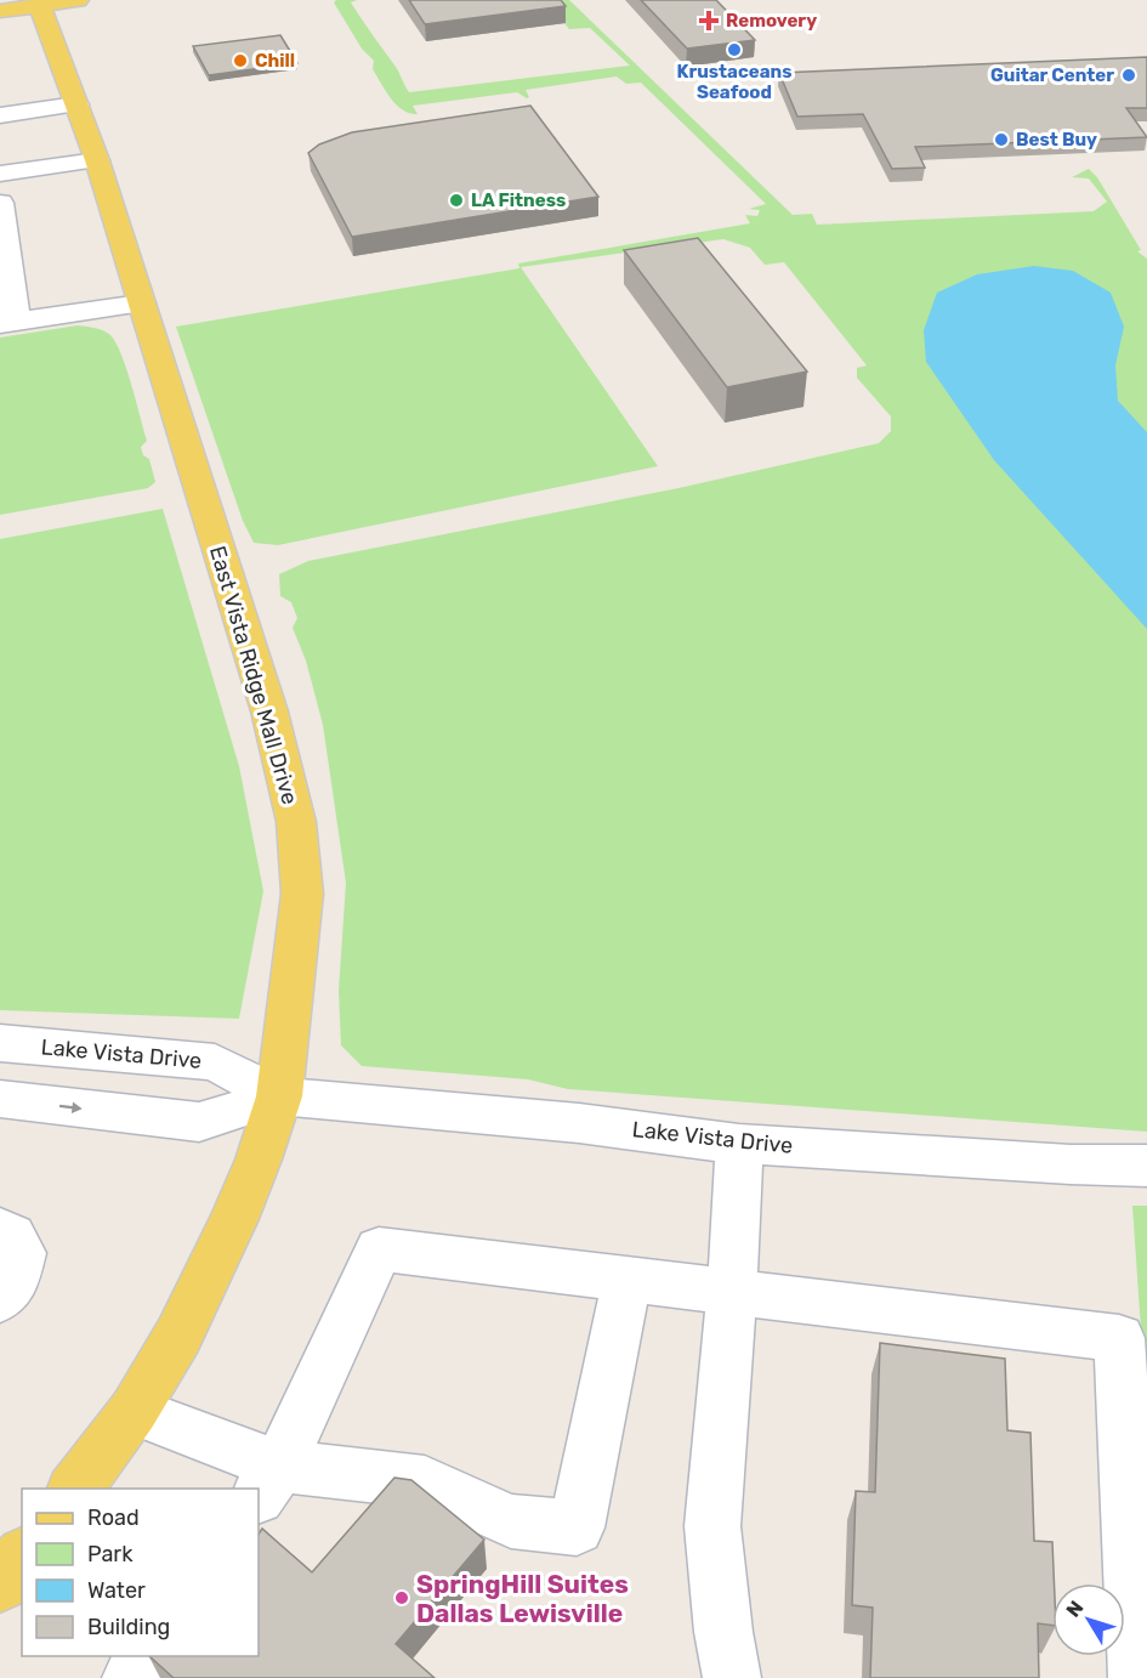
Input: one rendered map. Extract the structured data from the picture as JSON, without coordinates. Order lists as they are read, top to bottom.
{
  "streets": {
    "main road": ["East Vista Ridge Mall Drive"],
    "street": ["Lake Vista Drive"]
  },
  "crossings": [
    ["East Vista Ridge Mall Drive", "Lake Vista Drive"]
  ],
  "places": {
    "health": ["Removery"],
    "other": [
      "Krustaceans Seafood",
      "Chill",
      "Guitar Center",
      "Best Buy",
      "LA Fitness",
      "SpringHill Suites Dallas Lewisville"
    ]
  },
  "legend": [
    "Road",
    "Park",
    "Water",
    "Building"
  ],
  "north": "top left"
}
